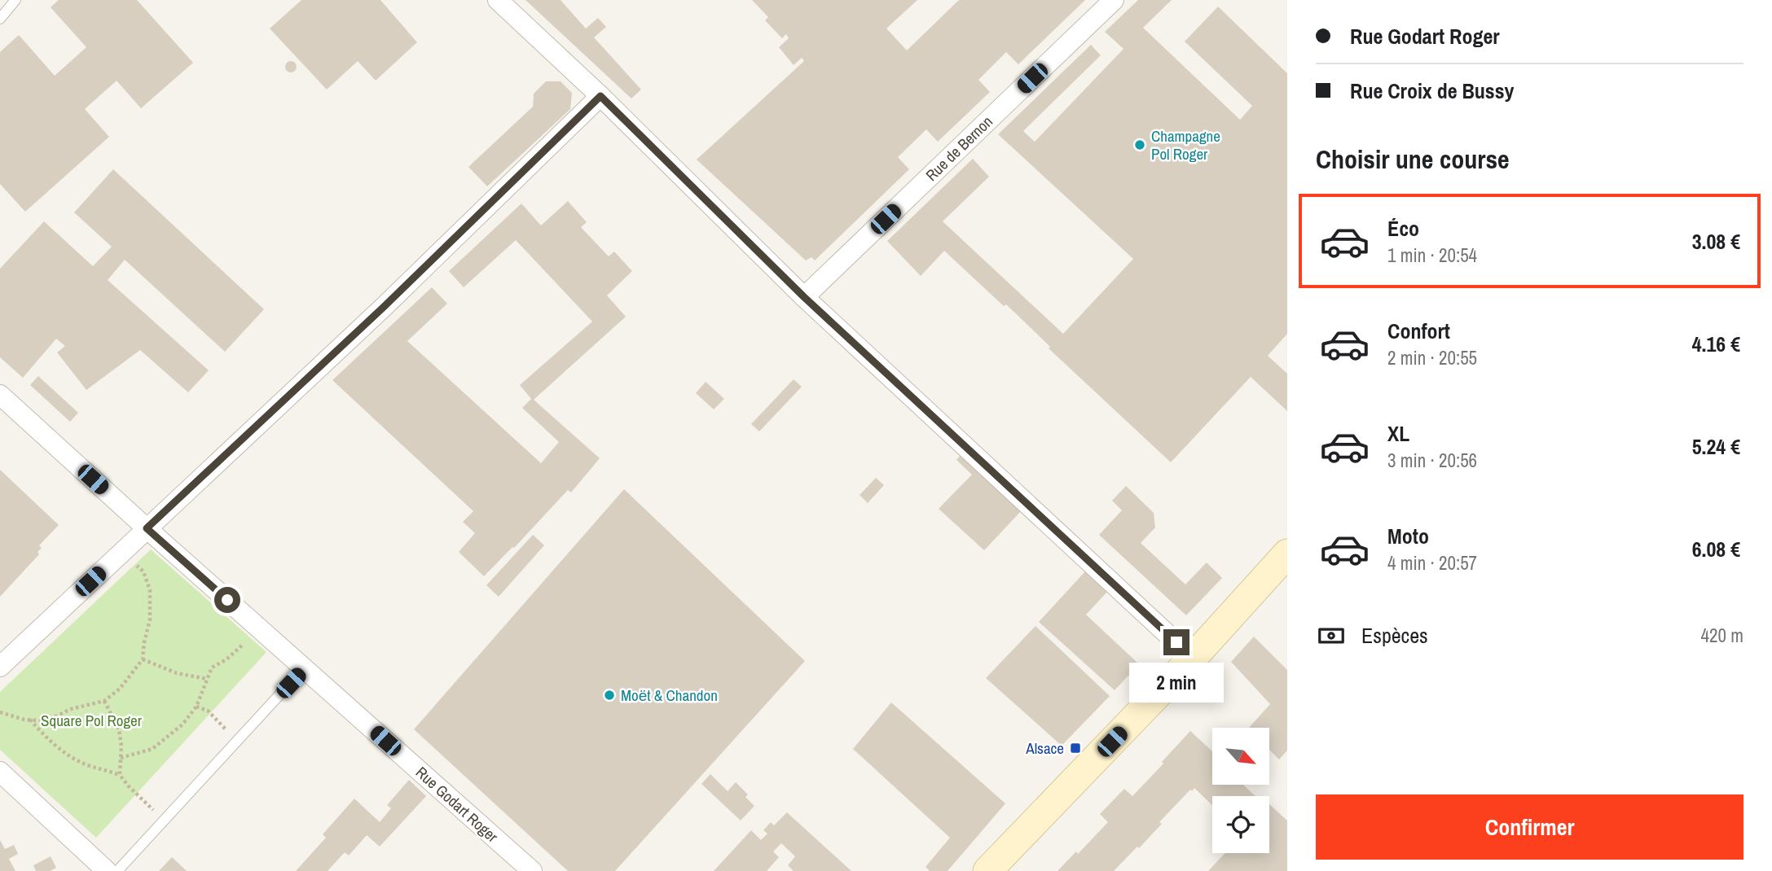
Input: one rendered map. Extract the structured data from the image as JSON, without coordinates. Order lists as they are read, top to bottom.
{
  "streets": {
    "street": ["Rue de Bernon", "Rue Godart Roger"]
  },
  "parks": ["Square Pol Roger"],
  "places": {
    "other": ["Champagne Pol Roger", "Moёt & Chandon"],
    "transit": ["Alsace"]
  },
  "north": "bottom right",
  "page": {
    "banner": ["Rue Godart Roger", "Rue Croix de Bussy"],
    "heading": "Choisir une course",
    "list": [
      {
        "name": "Éco",
        "note": "1 min · 20:54",
        "value": "3.08 €"
      },
      {
        "name": "Confort",
        "note": "2 min · 20:55",
        "value": "4.16 €"
      },
      {
        "name": "XL",
        "note": "3 min · 20:56",
        "value": "5.24 €"
      },
      {
        "name": "Moto",
        "note": "4 min · 20:57",
        "value": "6.08 €"
      }
    ],
    "pay": ["Espèces", "420 m"],
    "bubble": "2 min",
    "buttons": "Confirmer"
  }
}
